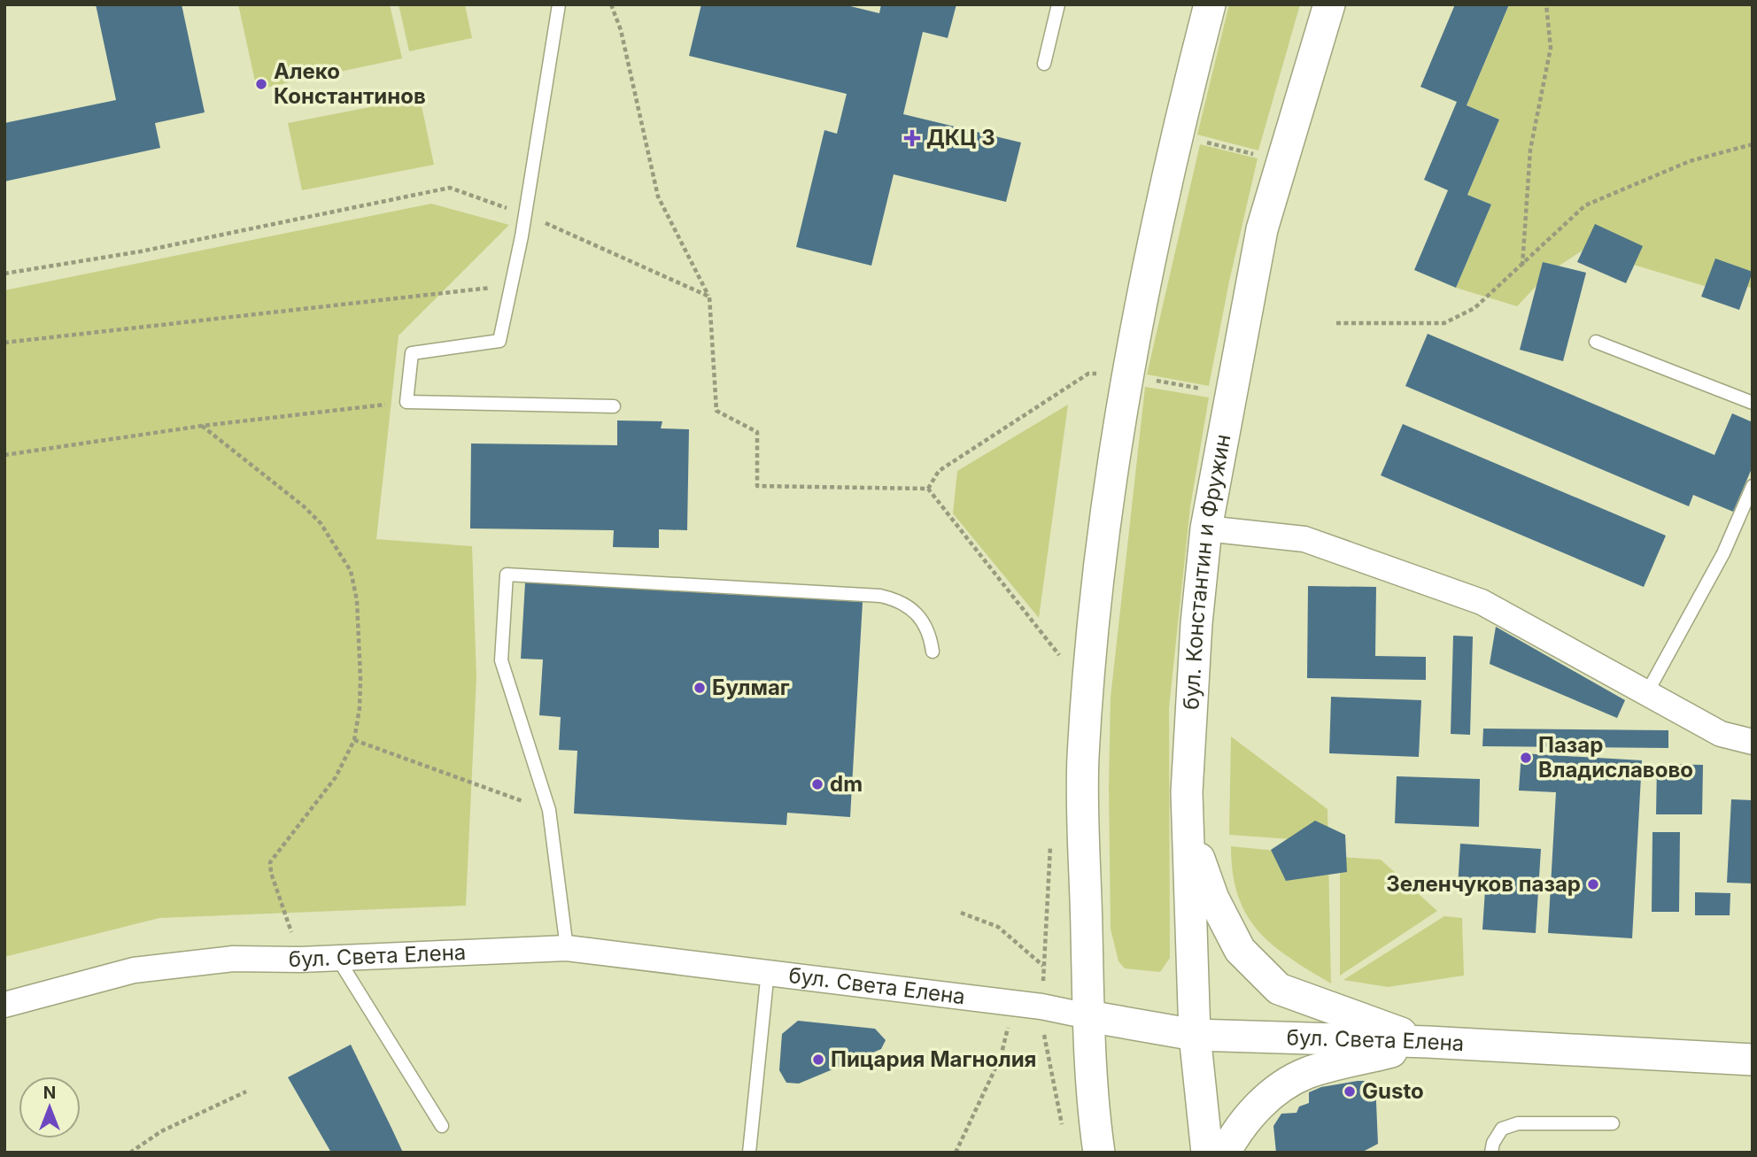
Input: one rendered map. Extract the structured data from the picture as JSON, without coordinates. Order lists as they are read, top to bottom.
{
  "streets": {
    "street": ["бул. Константин и Фружин", "бул. Света Елена"]
  },
  "crossings": [
    ["бул. Константин и Фружин", "бул. Света Елена"]
  ],
  "places": {
    "other": [
      "Алеко Константинов",
      "Булмаг",
      "Пазар Владиславово",
      "dm",
      "Зеленчуков пазар",
      "Пицария Магнолия",
      "Gusto"
    ],
    "health": ["ДКЦ 3"]
  },
  "north": "top"
}
